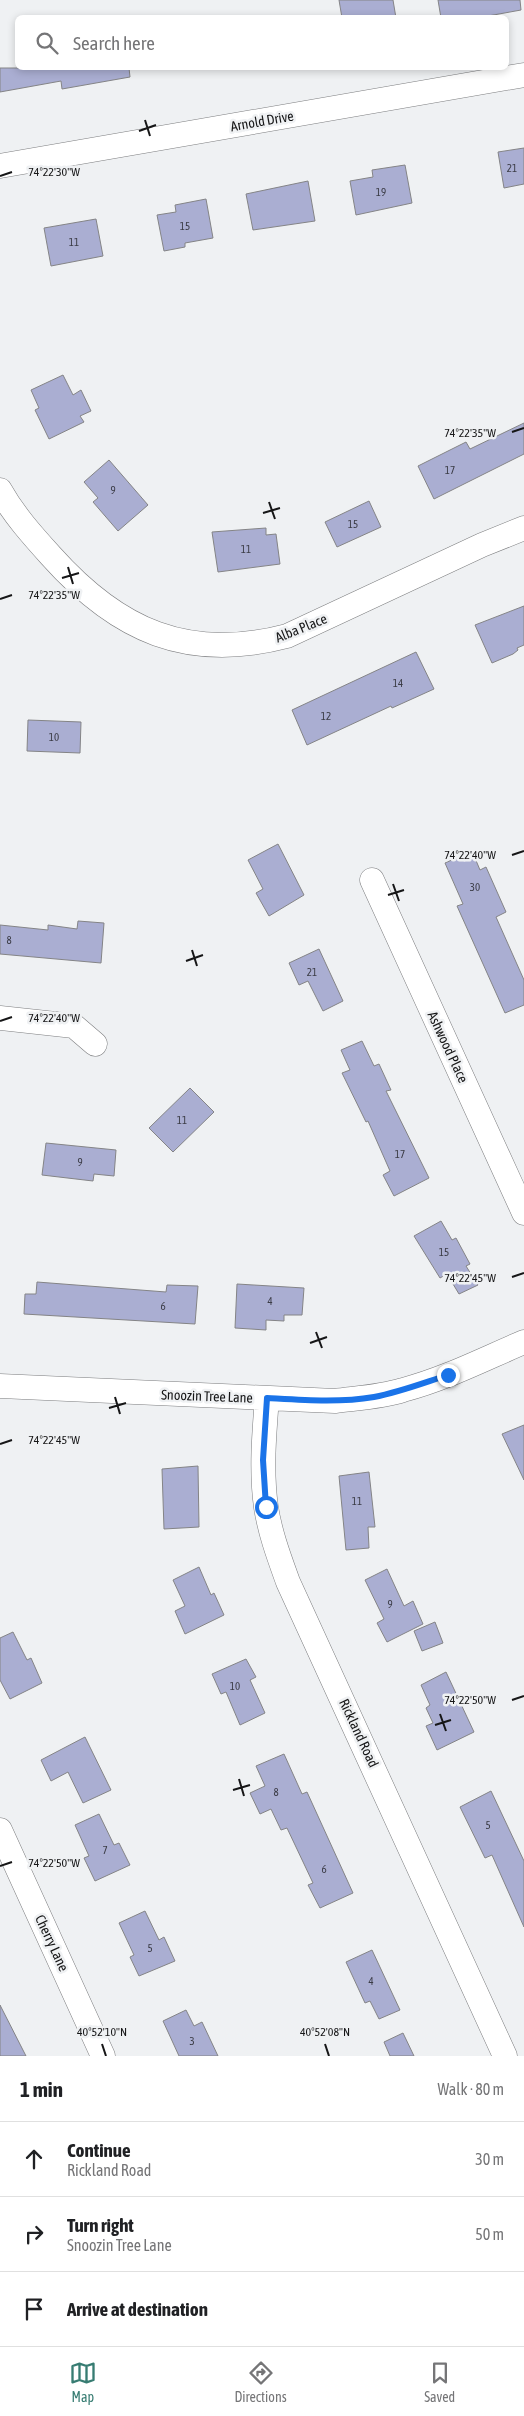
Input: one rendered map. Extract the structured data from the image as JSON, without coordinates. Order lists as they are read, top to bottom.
{
  "streets": {
    "street": [
      "Arnold Drive",
      "Alba Place",
      "Ashwood Place",
      "Snoozin Tree Lane",
      "Rickland Road",
      "Cherry Lane"
    ]
  },
  "crossings": [
    ["Snoozin Tree Lane", "Rickland Road"]
  ],
  "house_numbers": [
    "21",
    "19",
    "15",
    "11",
    "17",
    "9",
    "15",
    "11",
    "14",
    "12",
    "10",
    "30",
    "8",
    "21",
    "11",
    "17",
    "9",
    "15",
    "4",
    "6",
    "11",
    "9",
    "10",
    "8",
    "5",
    "7",
    "6",
    "5",
    "4",
    "3"
  ],
  "page": {
    "search": "Search here",
    "heading": ["1 min", "Walk · 80 m"],
    "list": [
      ["Continue", "Rickland Road", "30 m"],
      ["Turn right", "Snoozin Tree Lane", "50 m"],
      "Arrive at destination"
    ],
    "nav": ["Map", "Directions", "Saved"]
  },
  "coordinates": [
    "74°22'30\"W",
    "74°22'35\"W",
    "74°22'40\"W",
    "74°22'45\"W",
    "74°22'50\"W",
    "40°52'10\"N",
    "40°52'08\"N"
  ]
}
